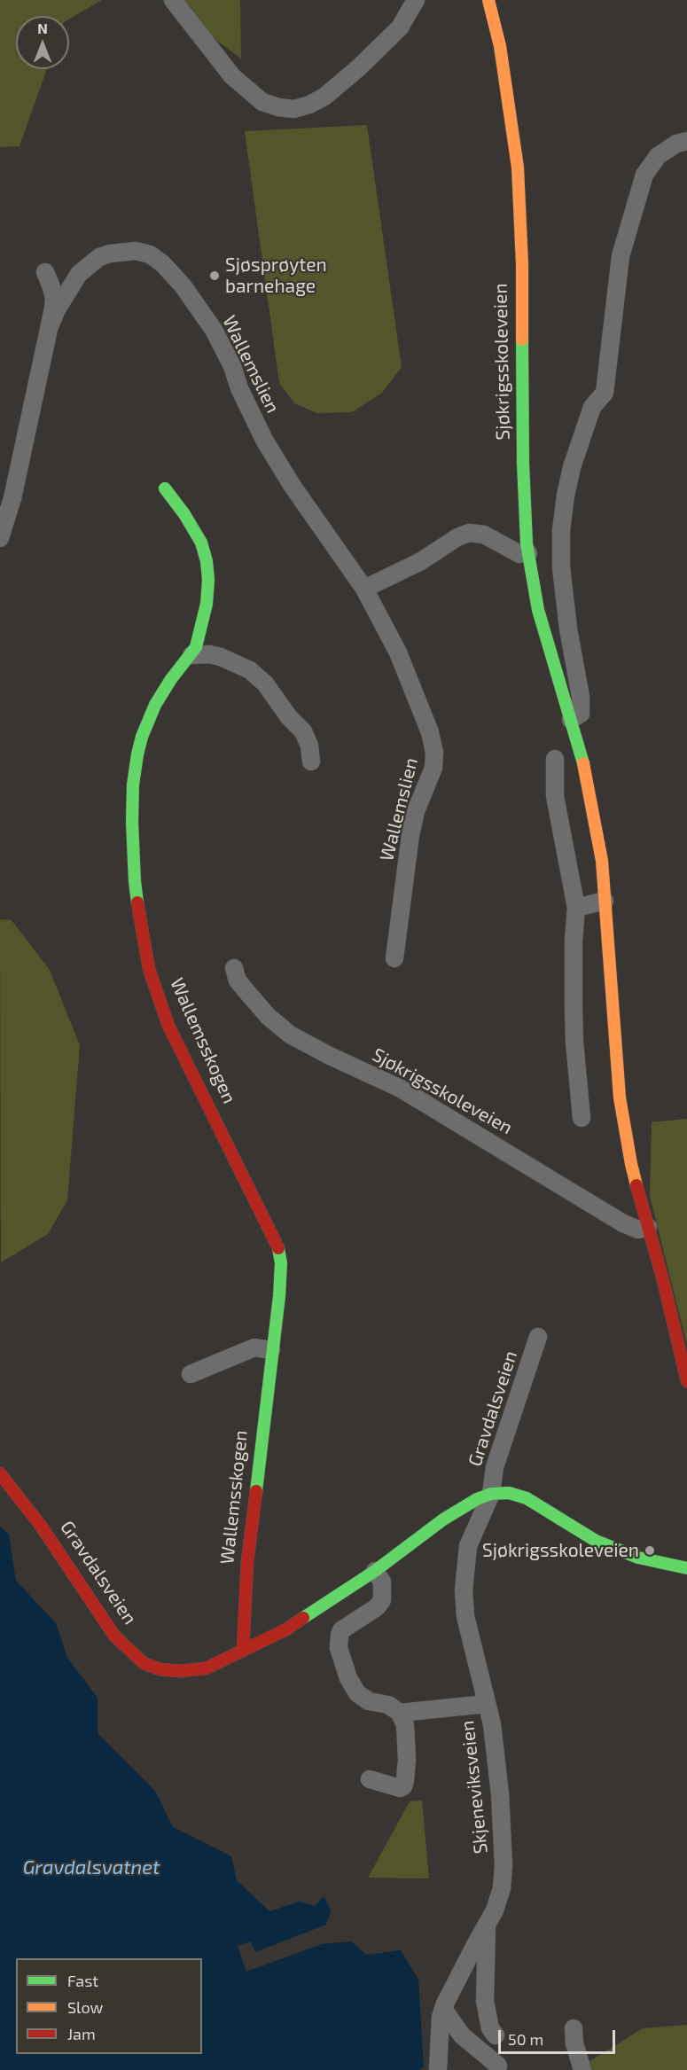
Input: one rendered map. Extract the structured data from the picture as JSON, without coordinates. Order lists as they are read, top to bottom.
{
  "streets": {
    "street": [
      "Sjøkrigsskoleveien",
      "Wallemslien",
      "Wallemsskogen",
      "Gravdalsveien",
      "Skjeneviksveien"
    ]
  },
  "crossings": [
    ["Wallemsskogen", "Gravdalsveien"],
    ["Gravdalsveien", "Skjeneviksveien"]
  ],
  "water": ["Gravdalsvatnet"],
  "places": ["Sjøsprøyten barnehage", "Sjøkrigsskoleveien"],
  "legend": ["Fast", "Slow", "Jam"],
  "scale_bar": "50 m",
  "north": "top"
}
